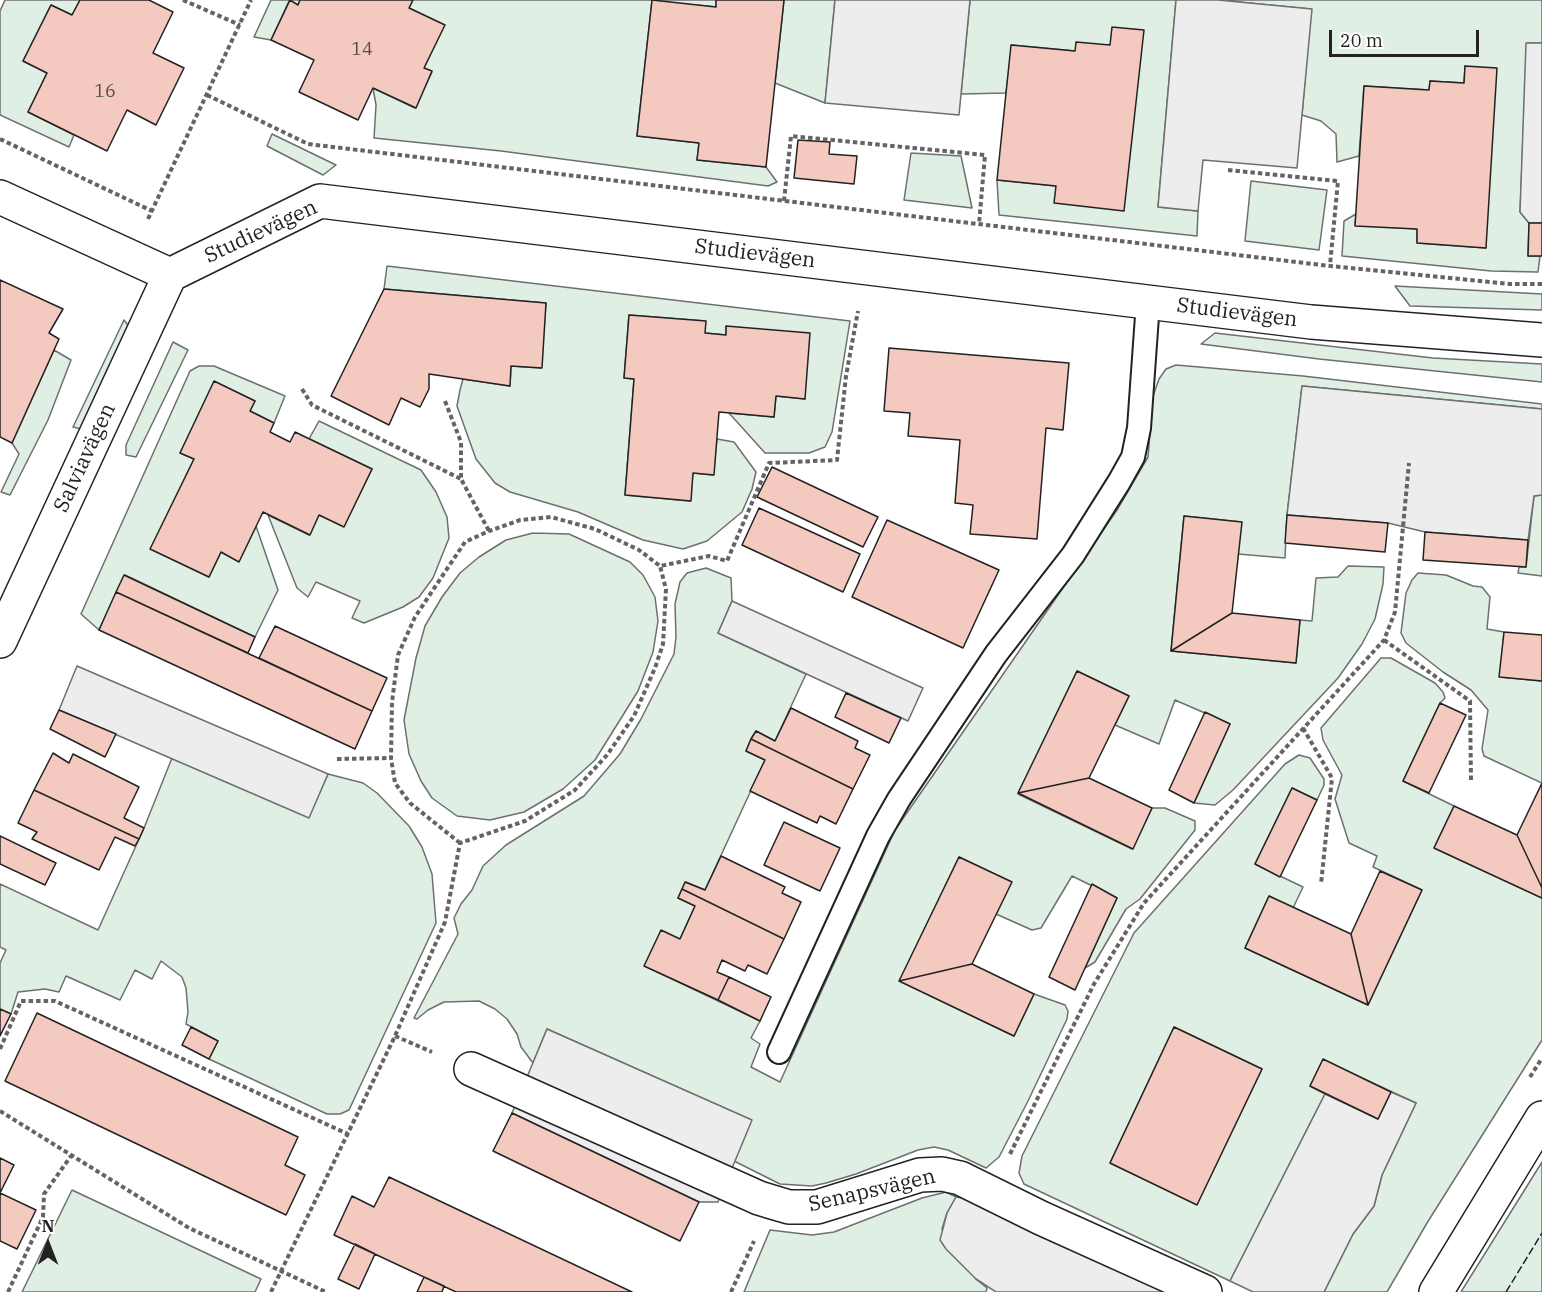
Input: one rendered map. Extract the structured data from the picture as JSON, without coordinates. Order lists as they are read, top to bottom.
{
  "streets": {
    "street": ["Studievägen", "Salviavägen", "Senapsvägen"]
  },
  "crossings": [
    ["Studievägen", "Salviavägen"]
  ],
  "house_numbers": ["14", "16"],
  "scale_bar": "20 m",
  "north": "top"
}
